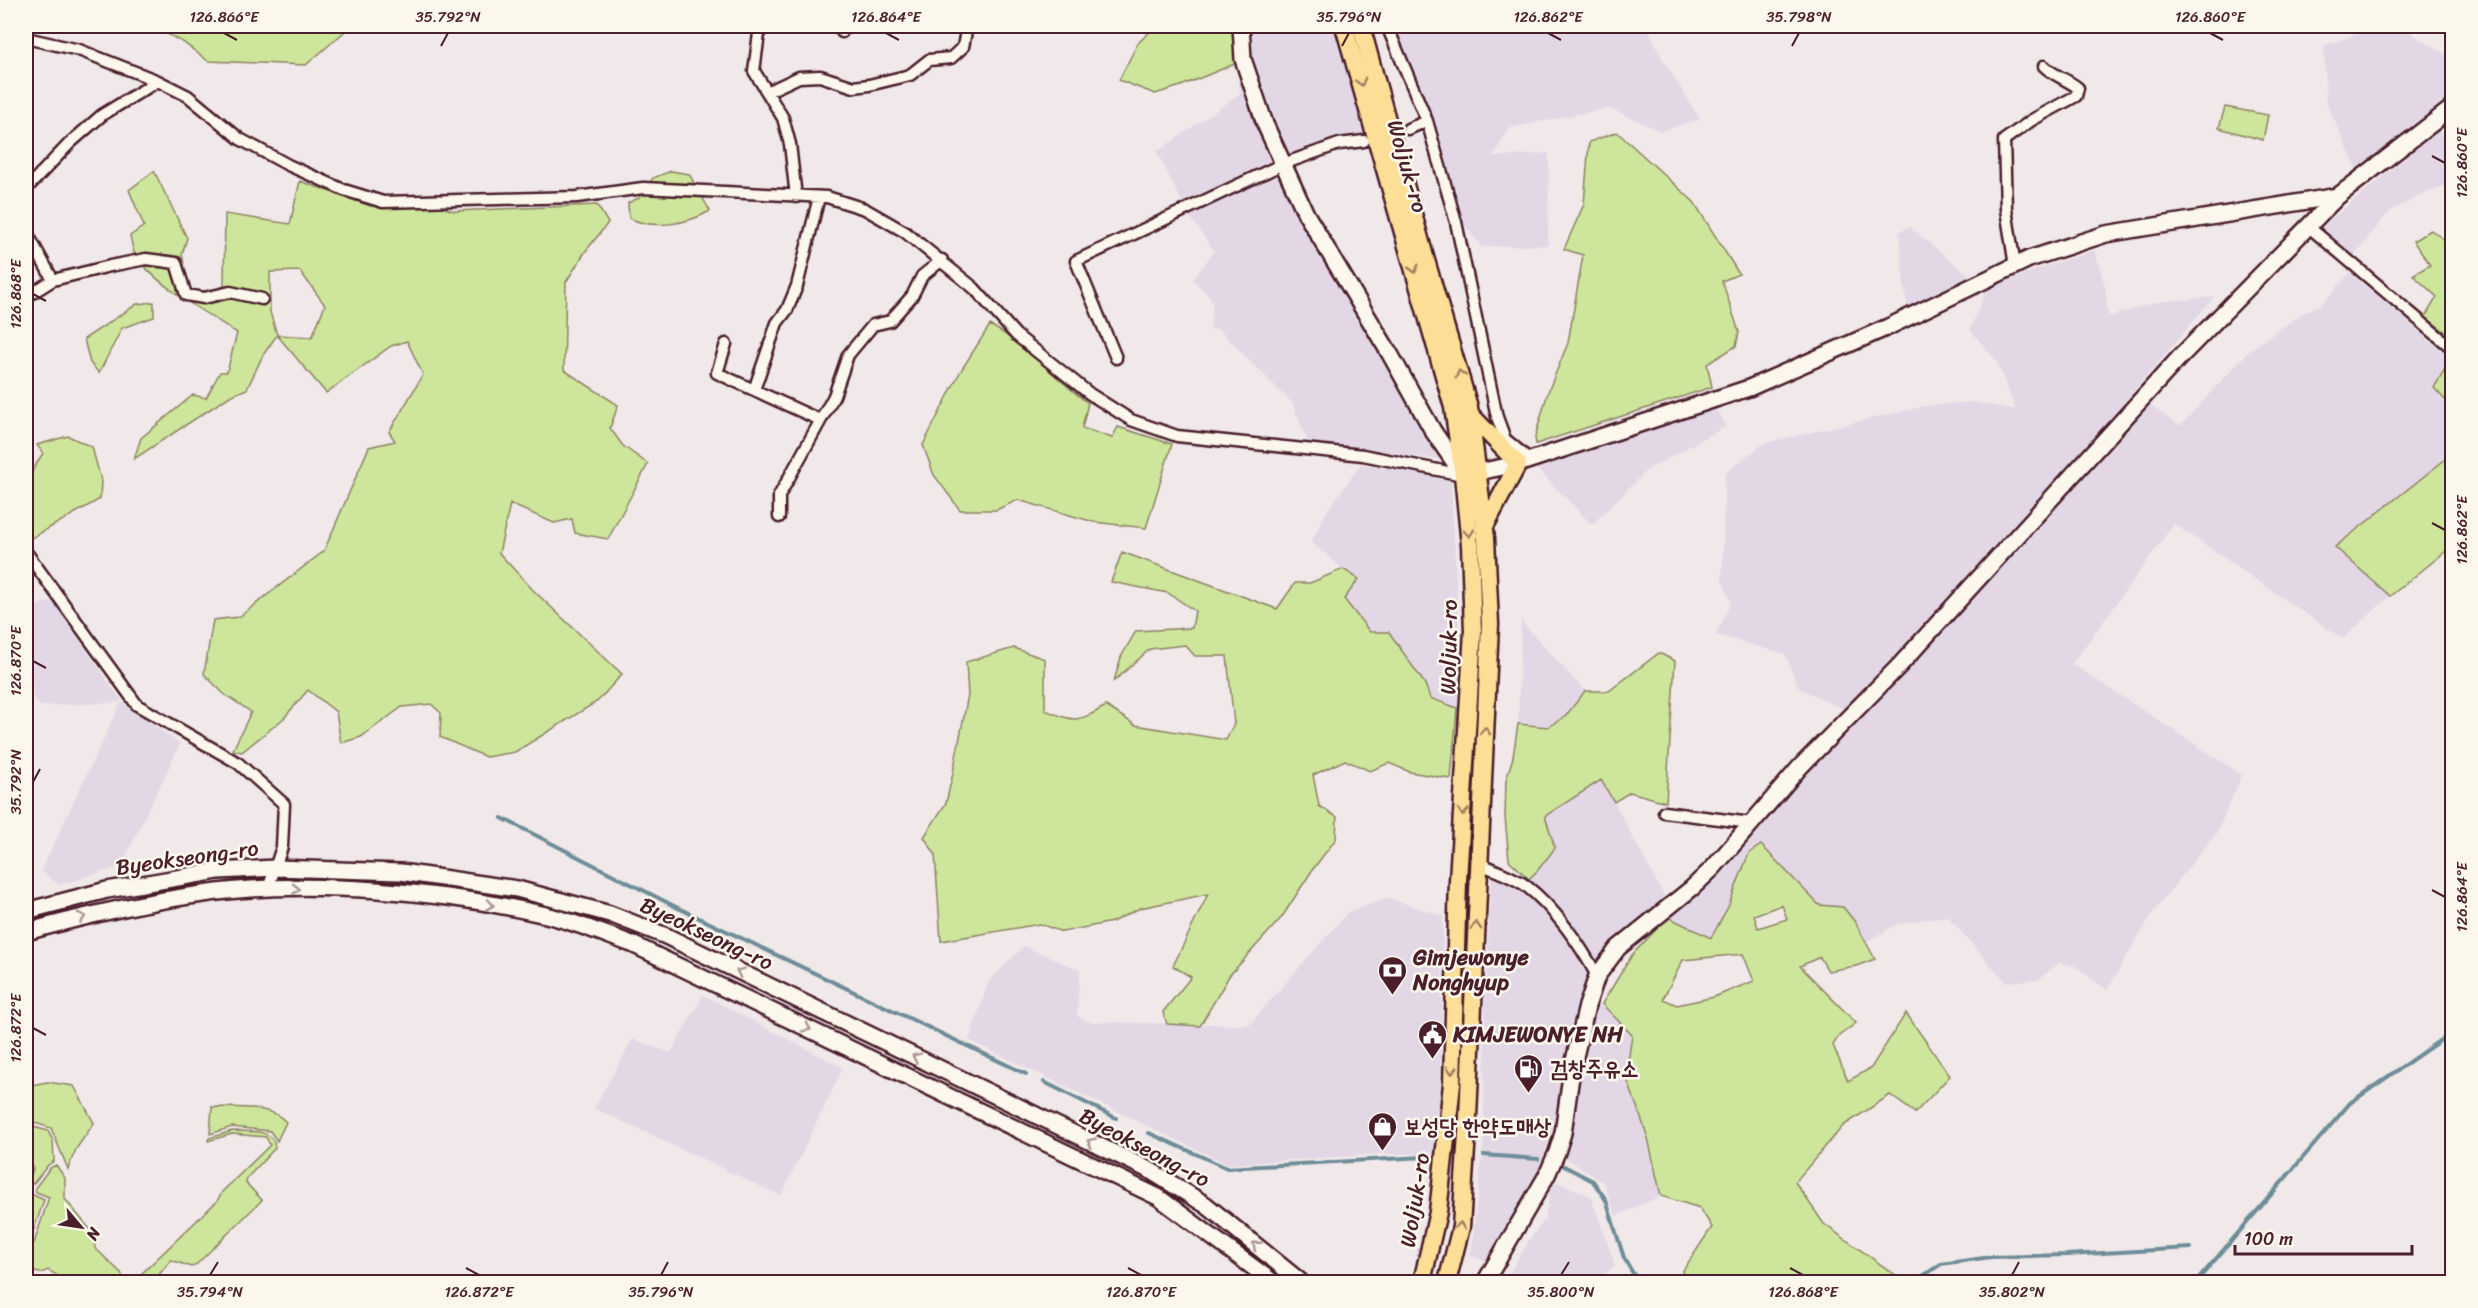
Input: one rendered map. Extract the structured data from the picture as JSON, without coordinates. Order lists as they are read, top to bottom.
{
  "streets": {
    "main road": ["Woljuk-ro"],
    "street": ["Byeokseong-ro"]
  },
  "places": {
    "bank": ["Gimjewonye Nonghyup"],
    "public building": ["KIMJEWONYE NH"],
    "fuel station": ["검창주유소"],
    "shop": ["보성당 한약도매상"]
  },
  "scale_bar": "100 m",
  "north": "bottom right",
  "coordinates": [
    "126.866°E",
    "35.792°N",
    "126.864°E",
    "35.796°N",
    "126.862°E",
    "35.798°N",
    "126.860°E",
    "126.868°E",
    "126.870°E",
    "126.872°E",
    "35.794°N",
    "35.800°N",
    "35.802°N"
  ]
}
